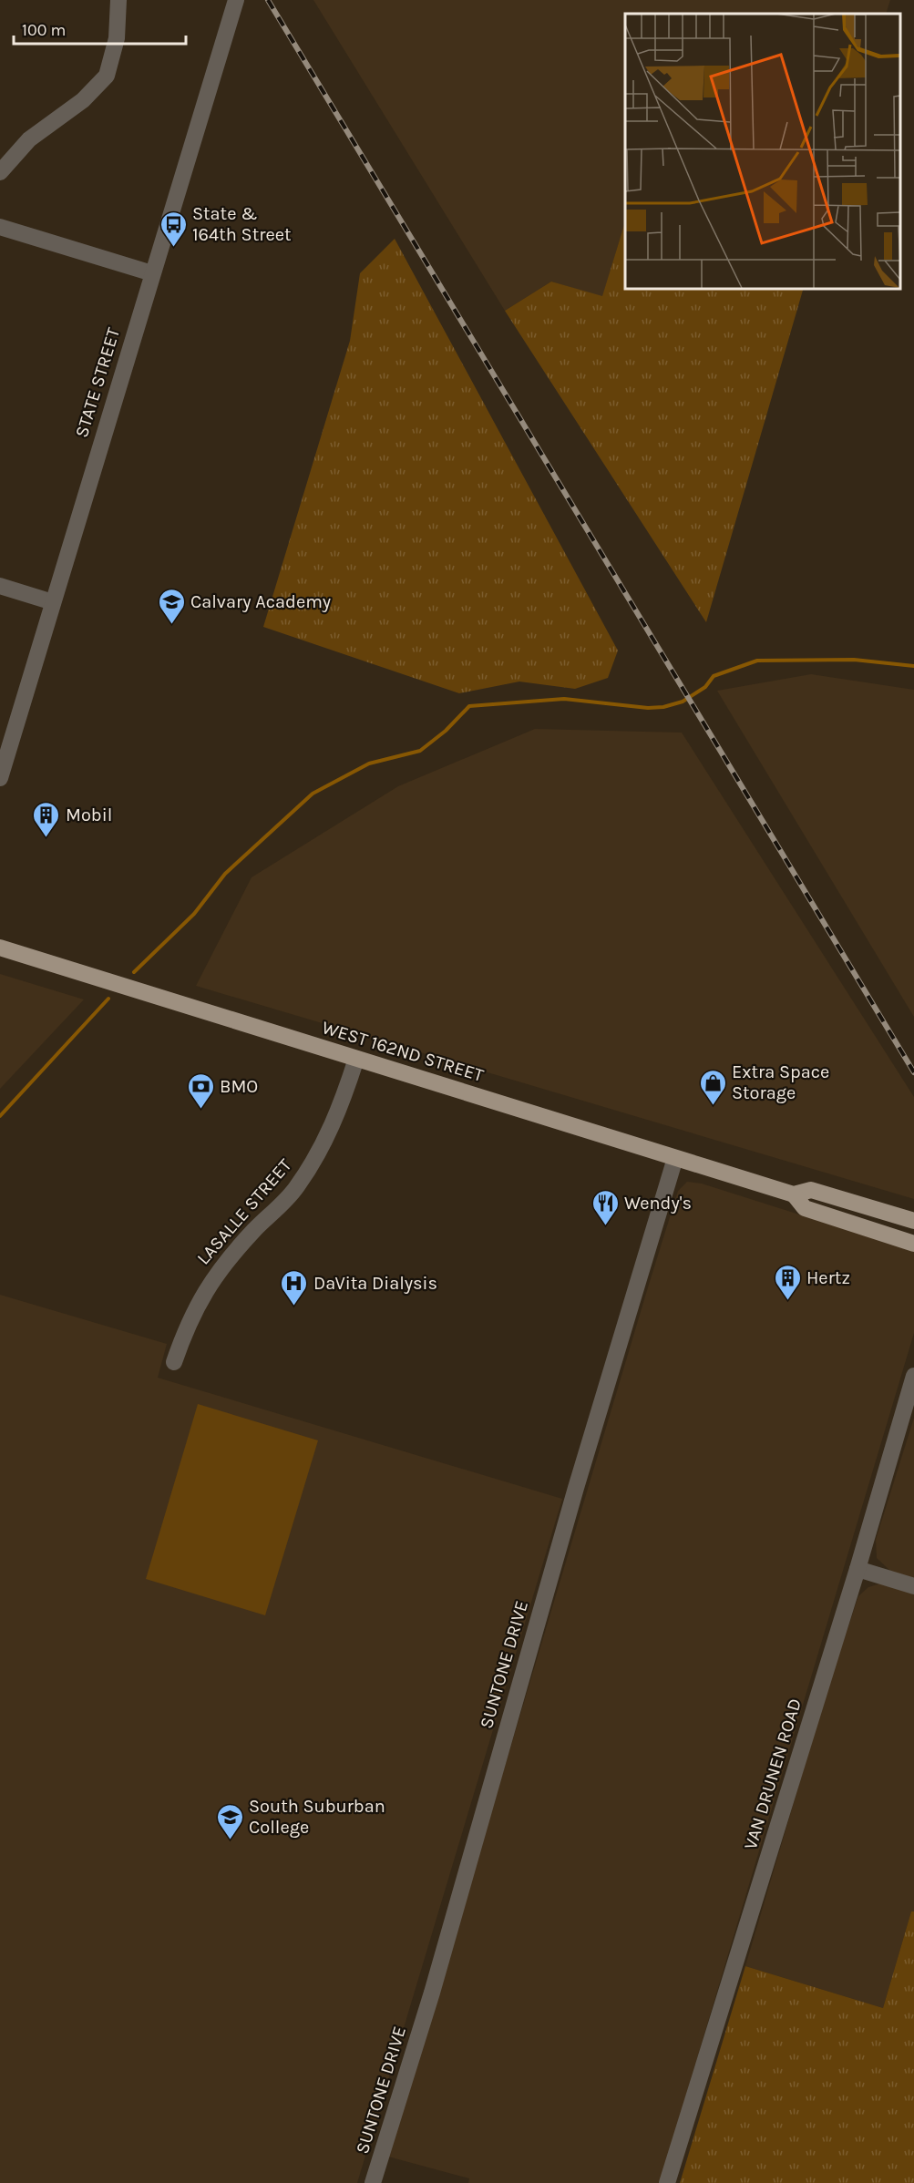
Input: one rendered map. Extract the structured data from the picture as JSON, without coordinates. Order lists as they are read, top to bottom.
{
  "streets": {
    "main road": ["WEST 162ND STREET"],
    "street": [
      "STATE STREET",
      "LASALLE STREET",
      "SUNTONE DRIVE",
      "VAN DRUNEN ROAD"
    ]
  },
  "crossings": [
    ["WEST 162ND STREET", "LASALLE STREET"],
    ["WEST 162ND STREET", "SUNTONE DRIVE"]
  ],
  "places": {
    "bus stop": ["State & 164th Street"],
    "school or university": ["Calvary Academy", "South Suburban College"],
    "building": ["Mobil", "Hertz"],
    "shop": ["Extra Space Storage"],
    "bank": ["BMO"],
    "restaurant": ["Wendy's"],
    "hospital": ["DaVita Dialysis"]
  },
  "scale_bar": "100 m"
}
